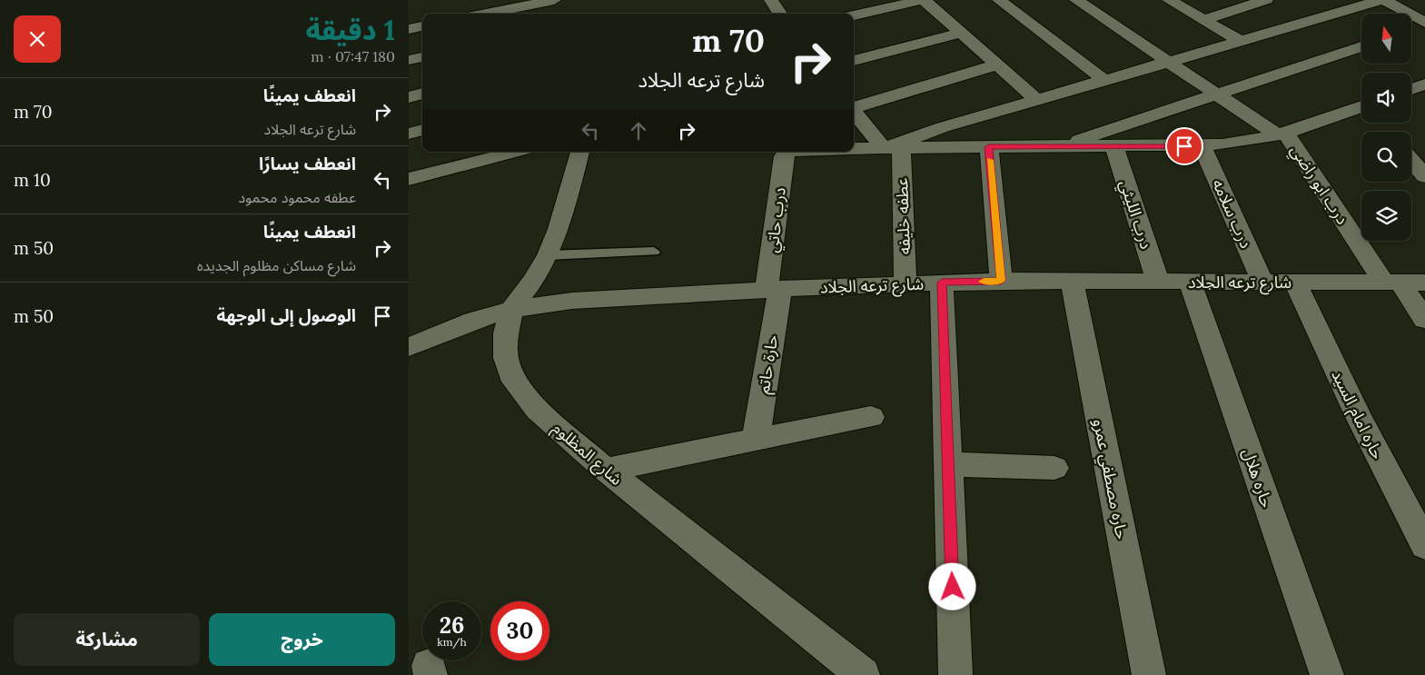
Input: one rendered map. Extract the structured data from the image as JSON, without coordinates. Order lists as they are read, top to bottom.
{
  "streets": {
    "street": [
      "درب ابو راضي",
      "درب سلامه",
      "درب الليثي",
      "عطفه خليفه",
      "درب حاتي",
      "شارع ترعه الجلاد",
      "حارة حاتم",
      "حاره امام السيد",
      "شارع المظلوم",
      "حاره هلال",
      "حاره مصطفي عمرو"
    ]
  },
  "crossings": [
    ["درب ابو راضي", "شارع ترعه الجلاد"],
    ["درب سلامه", "شارع ترعه الجلاد"],
    ["درب الليثي", "شارع ترعه الجلاد"],
    ["عطفه خليفه", "درب حاتي"],
    ["عطفه خليفه", "شارع ترعه الجلاد"],
    ["درب حاتي", "شارع ترعه الجلاد"],
    ["درب حاتي", "حارة حاتم"],
    ["شارع ترعه الجلاد", "حارة حاتم"],
    ["شارع ترعه الجلاد", "حاره امام السيد"],
    ["شارع ترعه الجلاد", "شارع المظلوم"],
    ["شارع ترعه الجلاد", "حاره هلال"],
    ["شارع ترعه الجلاد", "حاره مصطفي عمرو"]
  ],
  "north": "top",
  "page": {
    "heading": ["1 دقيقة", "180 m · 07:47"],
    "turn": ["70 m", "شارع ترعه الجلاد"],
    "list": [
      {
        "name": "انعطف يمينًا",
        "note": "شارع ترعه الجلاد",
        "value": "70 m"
      },
      {
        "name": "انعطف يسارًا",
        "note": "عطفه محمود محمود",
        "value": "10 m"
      },
      {
        "name": "انعطف يمينًا",
        "note": "شارع مساكن مظلوم الجديده",
        "value": "50 m"
      },
      {
        "name": "الوصول إلى الوجهة",
        "value": "50 m"
      }
    ],
    "speed": "26 km/h",
    "limit": "30",
    "buttons": ["خروج", "مشاركة"]
  }
}
